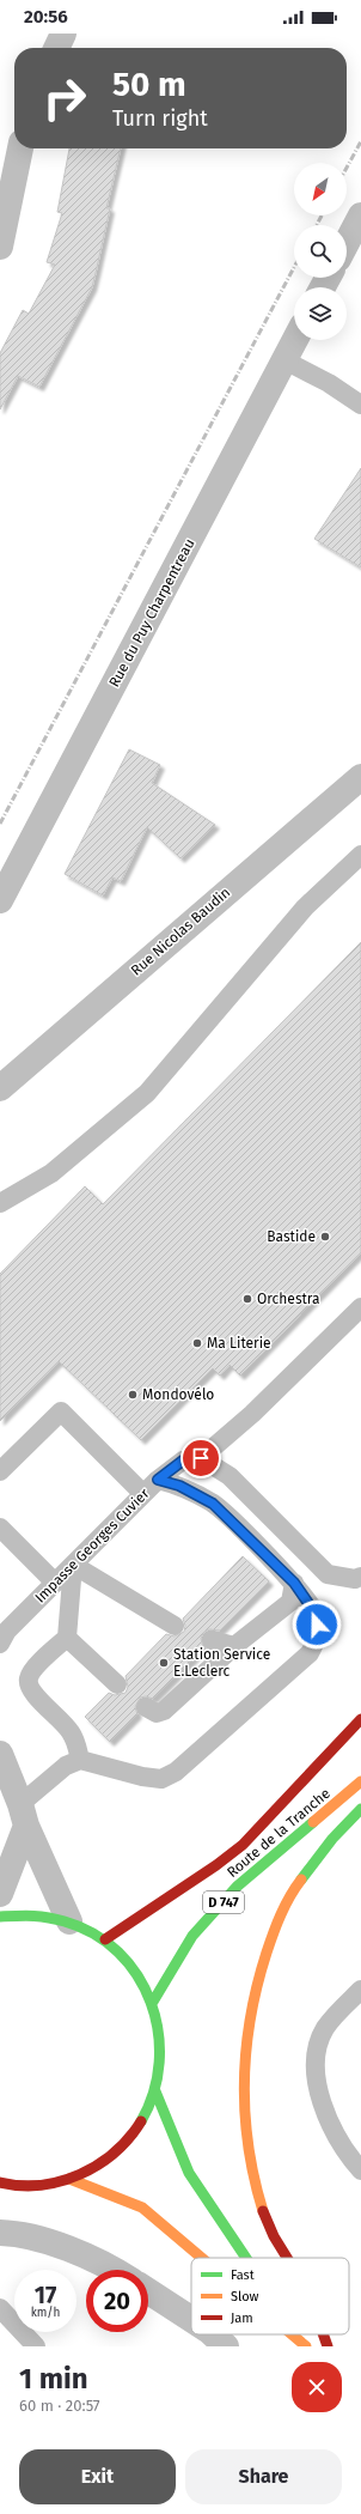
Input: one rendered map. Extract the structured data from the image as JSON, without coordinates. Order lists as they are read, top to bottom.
{
  "streets": {
    "main road": ["Route de la Tranche", "D 747"],
    "street": ["Rue du Puy Charpentreau", "Rue Nicolas Baudin"],
    "lane": ["Impasse Georges Cuvier"]
  },
  "places": [
    "Bastide",
    "Orchestra",
    "Ma Literie",
    "Mondovélo",
    "Station Service E.Leclerc"
  ],
  "legend": ["Fast", "Slow", "Jam"],
  "north": "bottom left",
  "page": {
    "status": "20:56",
    "turn": ["50 m", "Turn right"],
    "speed": "17 km/h",
    "limit": "20",
    "heading": ["1 min", "60 m · 20:57"],
    "buttons": ["Exit", "Share"]
  }
}
